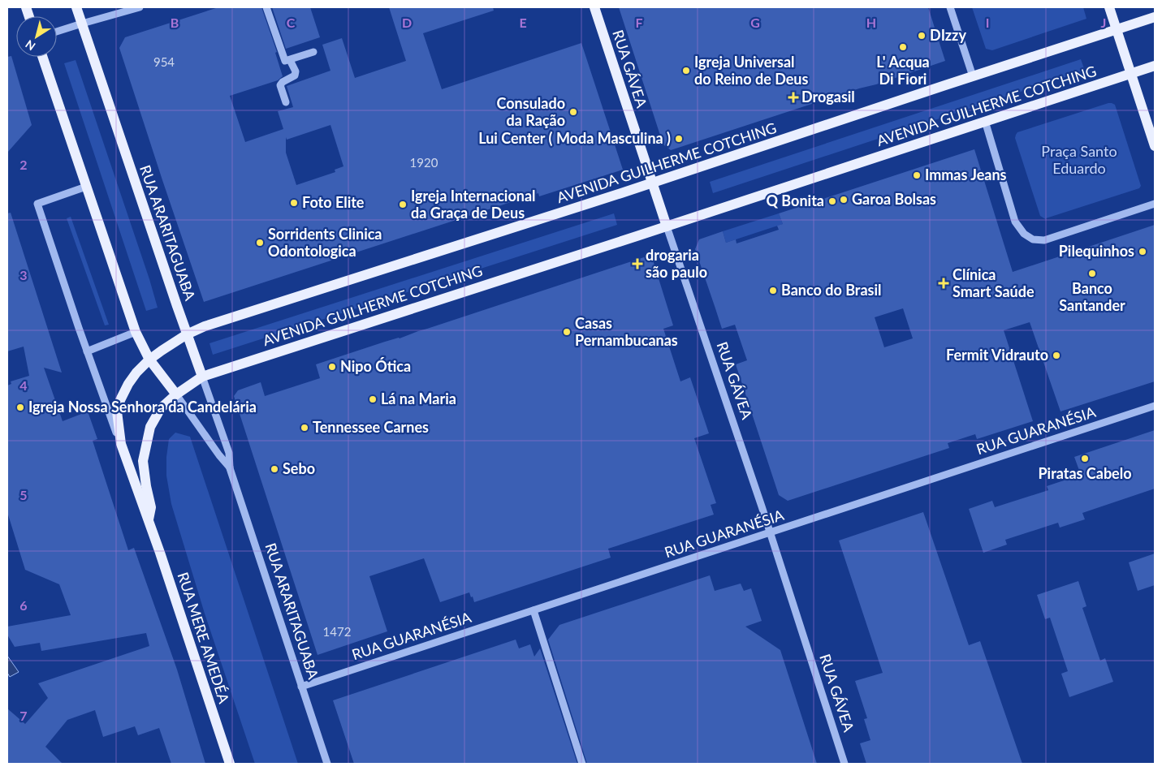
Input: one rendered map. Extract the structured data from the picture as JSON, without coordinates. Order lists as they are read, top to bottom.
{
  "streets": {
    "main road": [
      "RUA GÁVEA",
      "AVENIDA GUILHERME COTCHING",
      "RUA ARARITAGUABA",
      "RUA MERE AMEDÉA"
    ],
    "street": ["RUA GUARANÉSIA"]
  },
  "crossings": [
    ["RUA GÁVEA", "AVENIDA GUILHERME COTCHING"],
    ["RUA GÁVEA", "RUA GUARANÉSIA"],
    ["AVENIDA GUILHERME COTCHING", "RUA ARARITAGUABA"],
    ["AVENIDA GUILHERME COTCHING", "RUA MERE AMEDÉA"],
    ["RUA ARARITAGUABA", "RUA GUARANÉSIA"],
    ["RUA ARARITAGUABA", "RUA MERE AMEDÉA"]
  ],
  "parks": ["Praça Santo Eduardo"],
  "places": {
    "other": [
      "DIzzy",
      "L' Acqua Di Fiori",
      "Igreja Universal do Reino de Deus",
      "Consulado da Ração",
      "Lui Center ( Moda Masculina )",
      "Immas Jeans",
      "Garoa Bolsas",
      "Q Bonita",
      "Foto Elite",
      "Igreja Internacional da Graça de Deus",
      "Sorridents Clinica Odontologica",
      "Pilequinhos",
      "Banco Santander",
      "Banco do Brasil",
      "Casas Pernambucanas",
      "Fermit Vidrauto",
      "Nipo Ótica",
      "Lá na Maria",
      "Igreja Nossa Senhora da Candelária",
      "Tennessee Carnes",
      "Piratas Cabelo",
      "Sebo"
    ],
    "health": ["Drogasil", "drogaria são paulo", "Clínica Smart Saúde"]
  },
  "house_numbers": ["954", "1920", "1472"],
  "north": "bottom left",
  "grid": {
    "columns": [
      "B",
      "C",
      "D",
      "E",
      "F",
      "G",
      "H",
      "I",
      "J"
    ],
    "rows": [
      "2",
      "3",
      "4",
      "5",
      "6",
      "7"
    ]
  }
}
